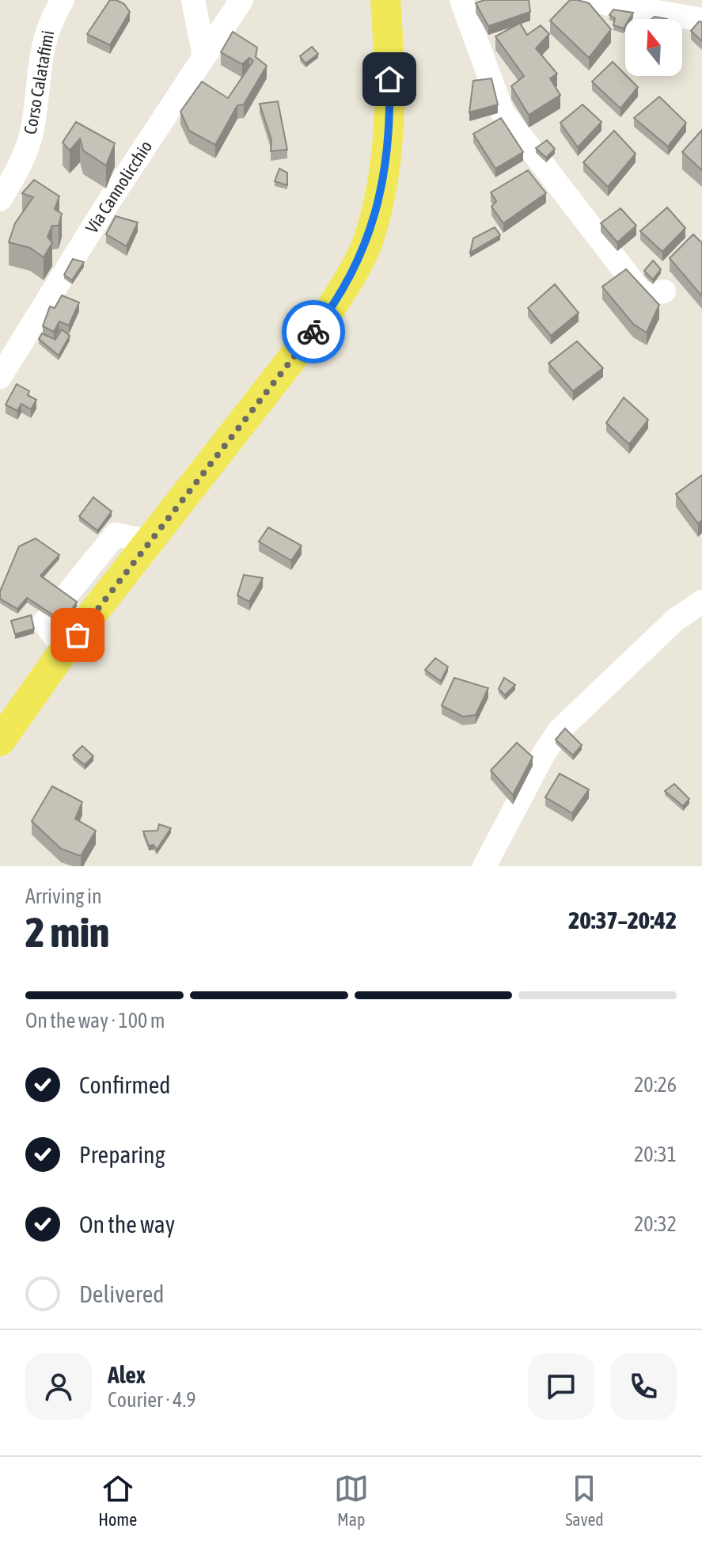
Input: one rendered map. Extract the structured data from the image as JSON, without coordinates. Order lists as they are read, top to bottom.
{
  "streets": {
    "street": ["Corso Calatafimi", "Via Cannolicchio"]
  },
  "north": "top",
  "page": {
    "heading": ["2 min", "Arriving in", "20:37–20:42"],
    "panel": ["Alex", "Courier · 4.9"],
    "bar": "On the way · 100 m",
    "list": [
      ["Confirmed", "20:26"],
      ["Preparing", "20:31"],
      ["On the way", "20:32"],
      "Delivered"
    ],
    "tabs": ["Home", "Map", "Saved"]
  }
}
